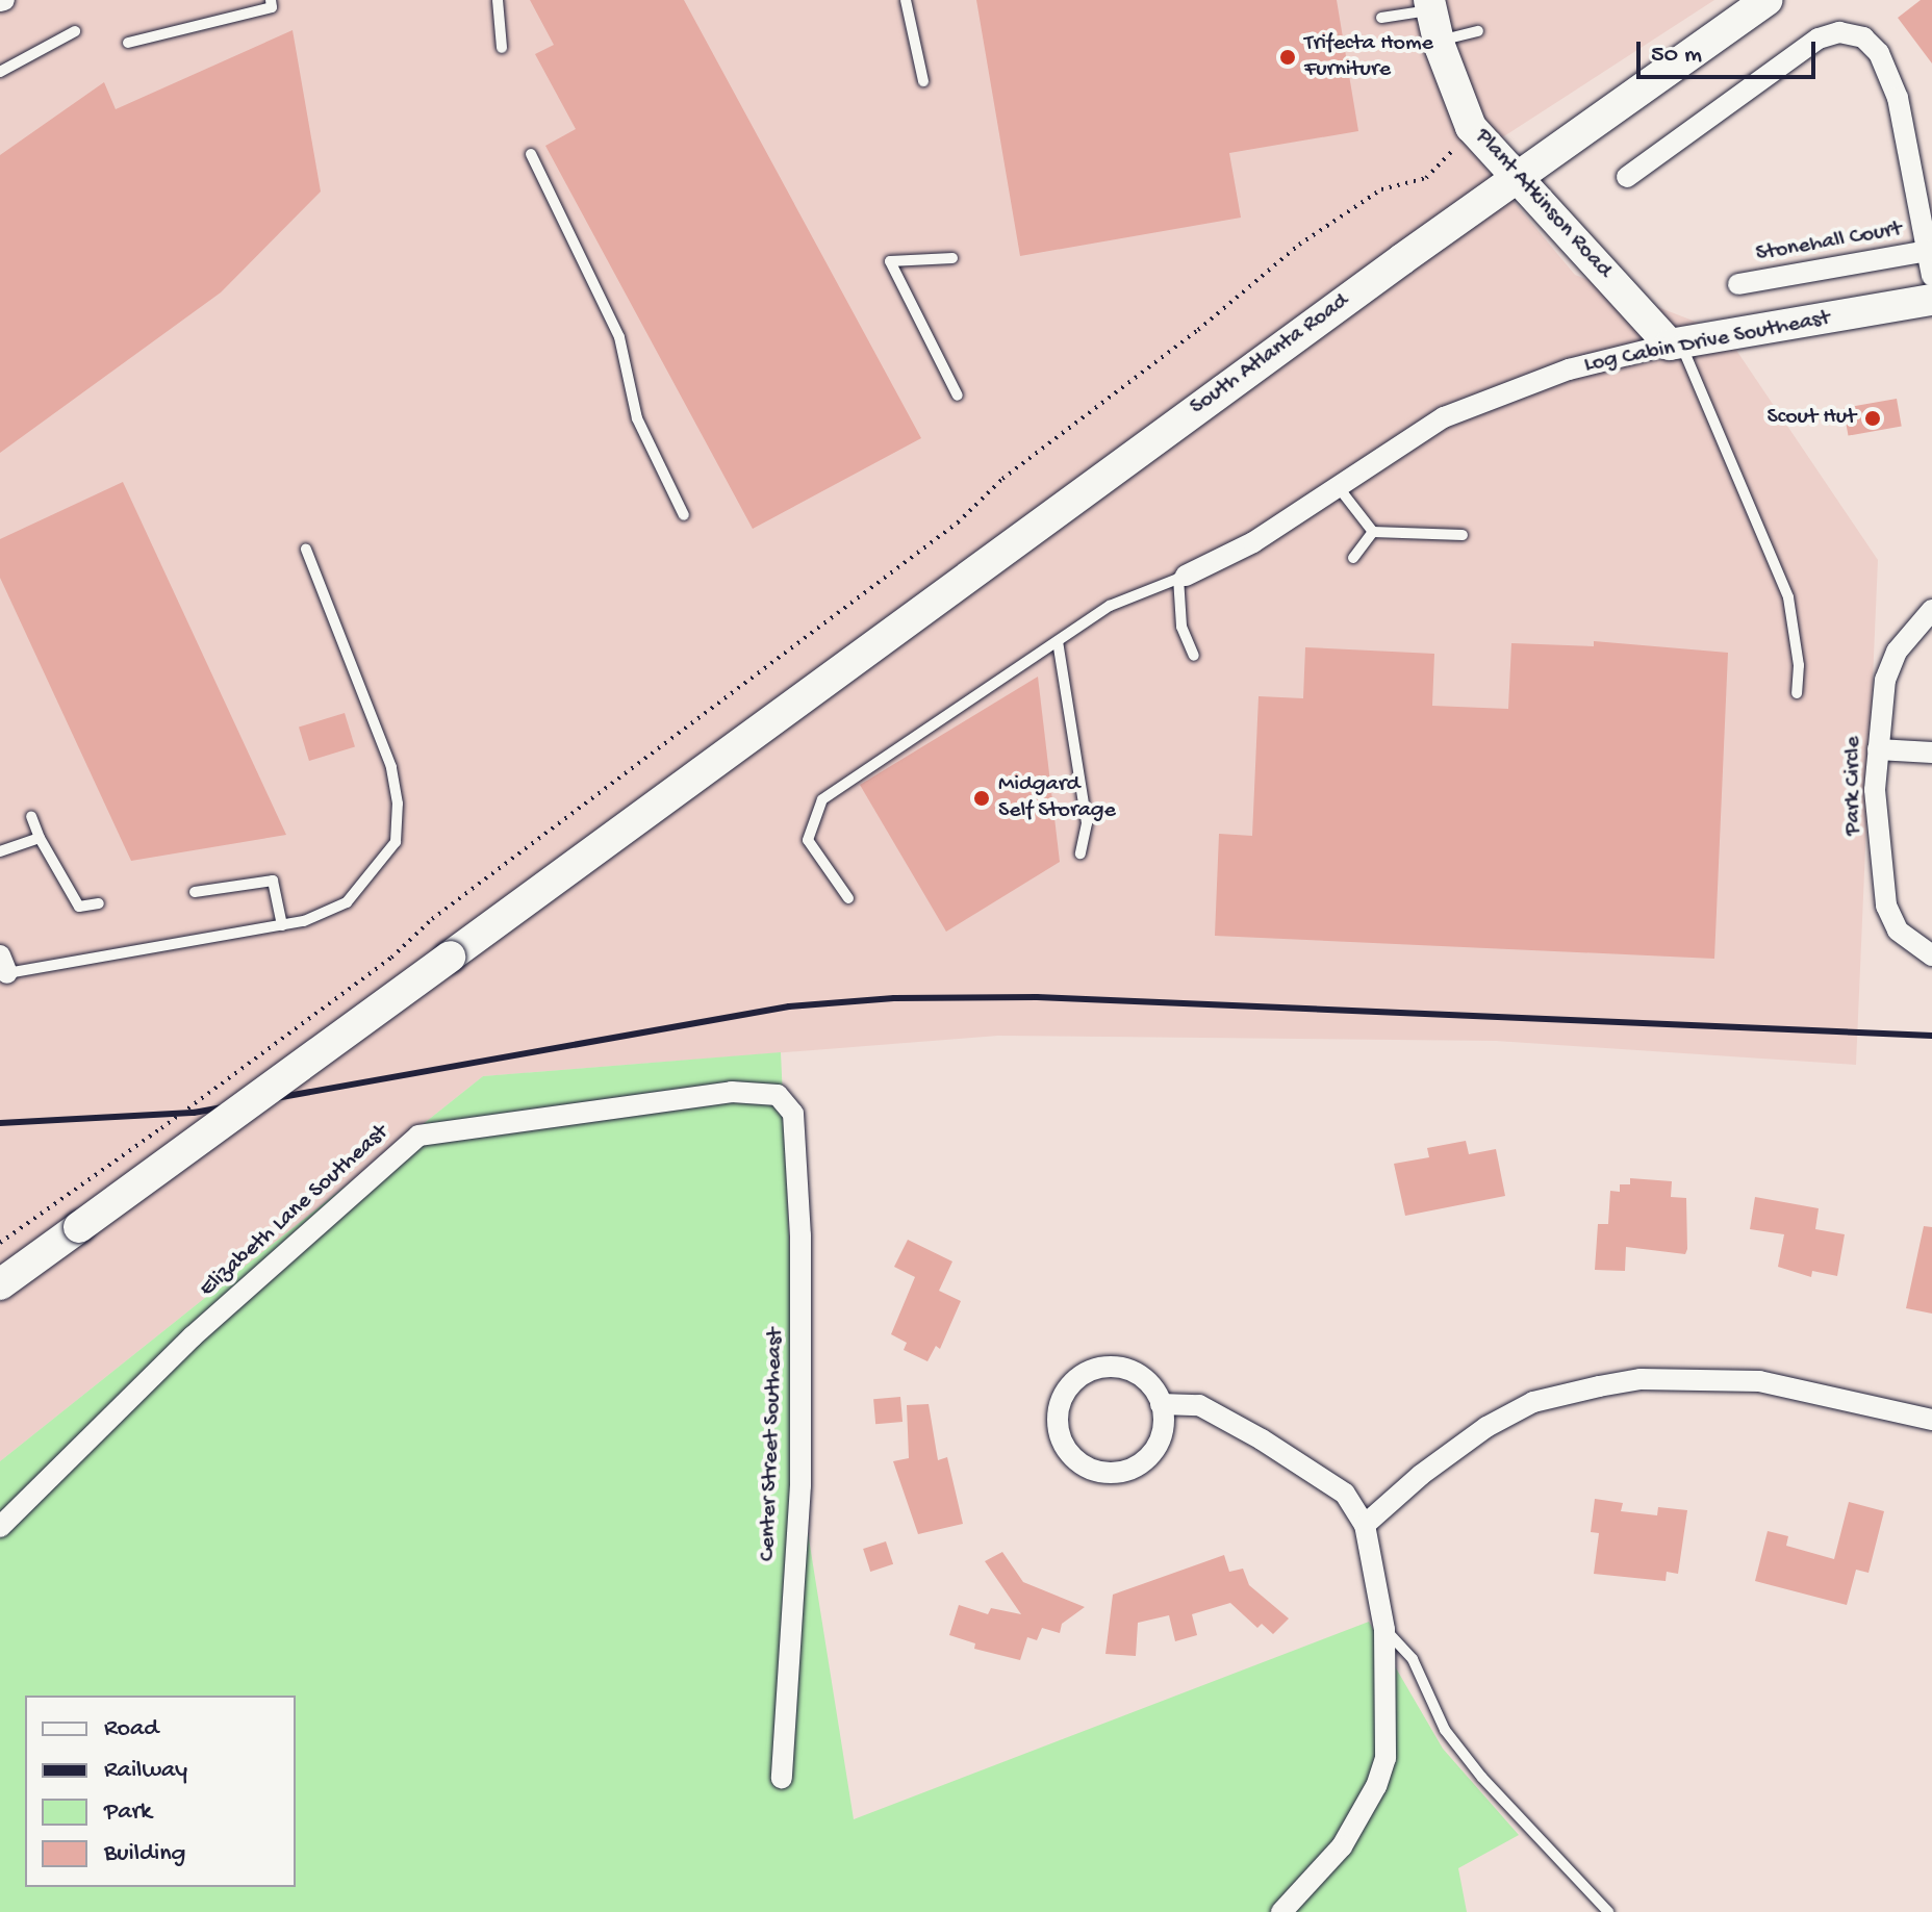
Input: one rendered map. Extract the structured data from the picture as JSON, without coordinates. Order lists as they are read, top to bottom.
{
  "streets": {
    "main road": ["Plant Atkinson Road", "Log Cabin Drive Southeast", "South Atlanta Road"],
    "street": [
      "Stonehall Court",
      "Park Circle",
      "Elizabeth Lane Southeast",
      "Center Street Southeast"
    ]
  },
  "crossings": [
    ["Plant Atkinson Road", "Log Cabin Drive Southeast"],
    ["Plant Atkinson Road", "South Atlanta Road"],
    ["Elizabeth Lane Southeast", "Center Street Southeast"]
  ],
  "places": ["Trifecta Home Furniture", "Scout Hut", "Midgard Self Storage"],
  "legend": [
    "Road",
    "Railway",
    "Park",
    "Building"
  ],
  "scale_bar": "50 m"
}
